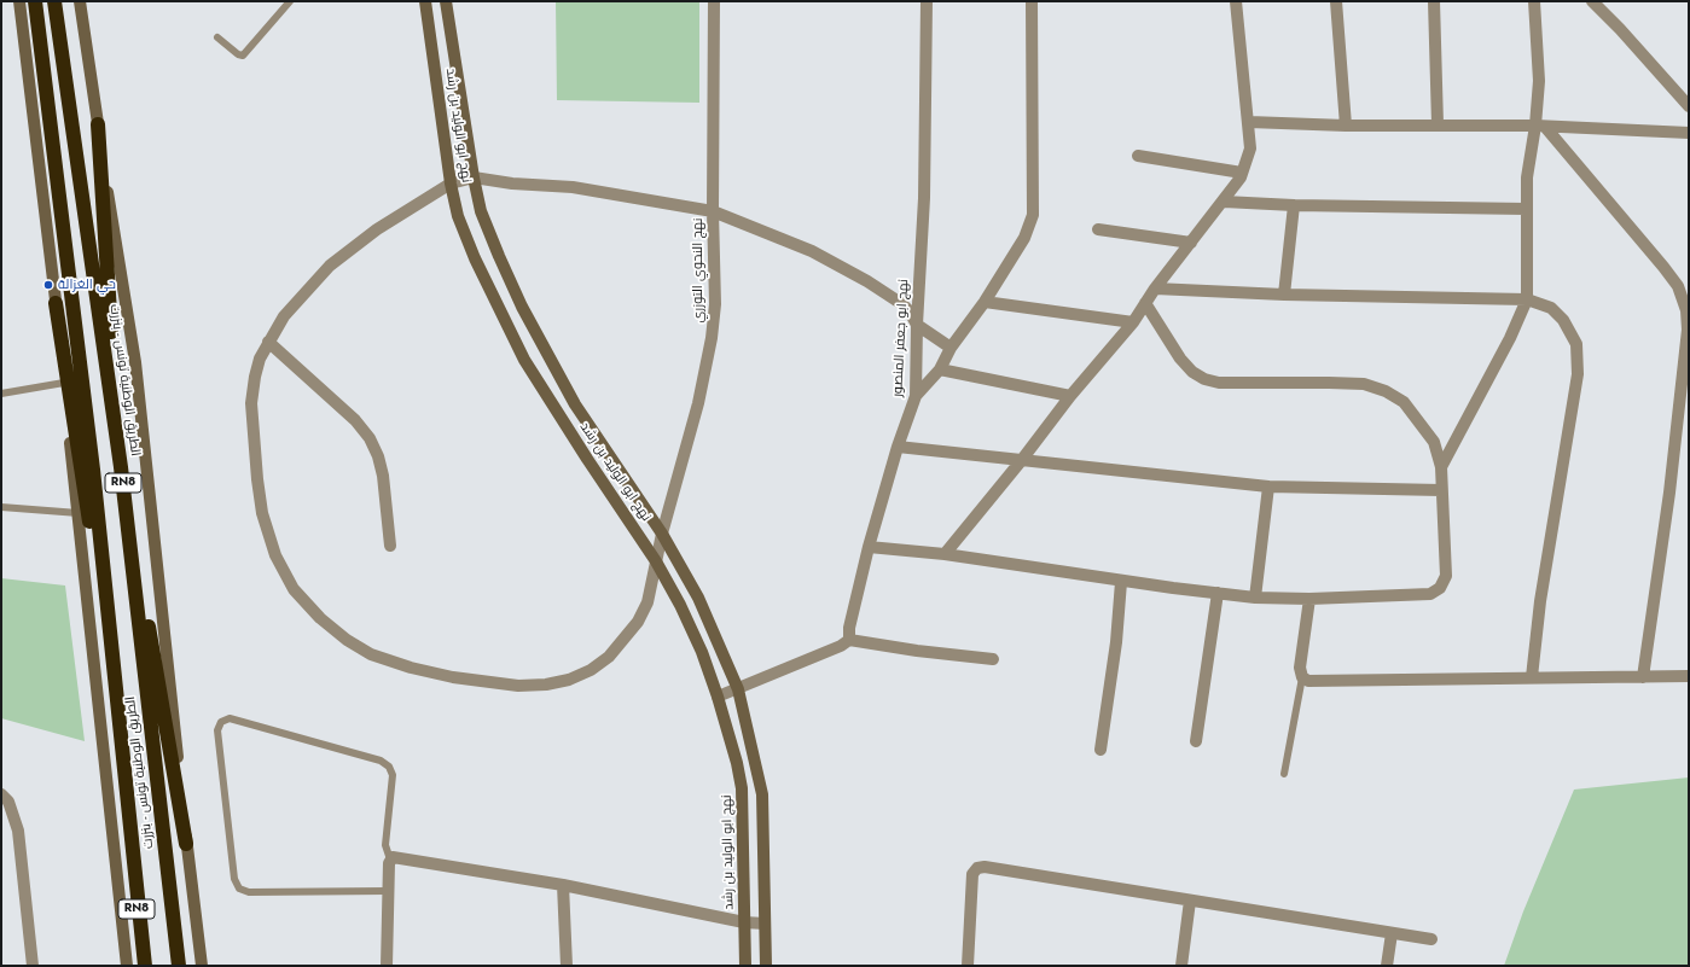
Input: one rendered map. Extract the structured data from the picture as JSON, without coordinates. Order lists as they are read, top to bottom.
{
  "streets": {
    "highway": ["الطريق الوطنية تونس - بنزرت", "RN8"],
    "street": ["نهج ابو الوليد بن رشد", "نهج النحوي التوزري", "نهج ابو جعفر المنصور"]
  },
  "crossings": [
    ["نهج ابو الوليد بن رشد", "نهج النحوي التوزري"],
    ["الطريق الوطنية تونس - بنزرت", "RN8"]
  ],
  "places": ["حي الغزالة"]
}
